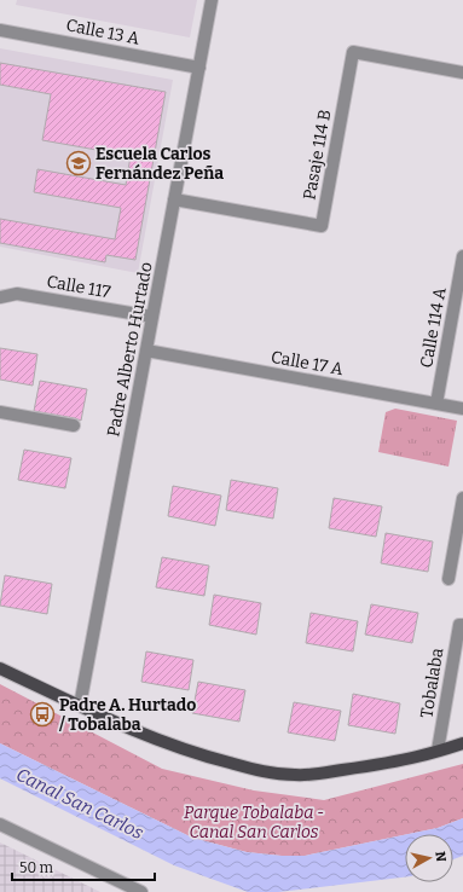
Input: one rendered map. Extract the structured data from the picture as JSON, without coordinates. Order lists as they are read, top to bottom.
{
  "streets": {
    "street": [
      "Calle 13 A",
      "Pasaje 114 B",
      "Calle 117",
      "Calle 114 A",
      "Padre Alberto Hurtado",
      "Calle 17 A",
      "Tobalaba"
    ]
  },
  "crossings": [
    ["Calle 13 A", "Padre Alberto Hurtado"],
    ["Pasaje 114 B", "Padre Alberto Hurtado"],
    ["Calle 117", "Padre Alberto Hurtado"],
    ["Calle 114 A", "Calle 17 A"],
    ["Padre Alberto Hurtado", "Calle 17 A"]
  ],
  "water": ["Canal San Carlos"],
  "parks": ["Parque Tobalaba - Canal San Carlos"],
  "places": {
    "school or university": ["Escuela Carlos Fernández Peña"],
    "bus stop": ["Padre A. Hurtado / Tobalaba"]
  },
  "scale_bar": "50 m",
  "north": "right"
}
